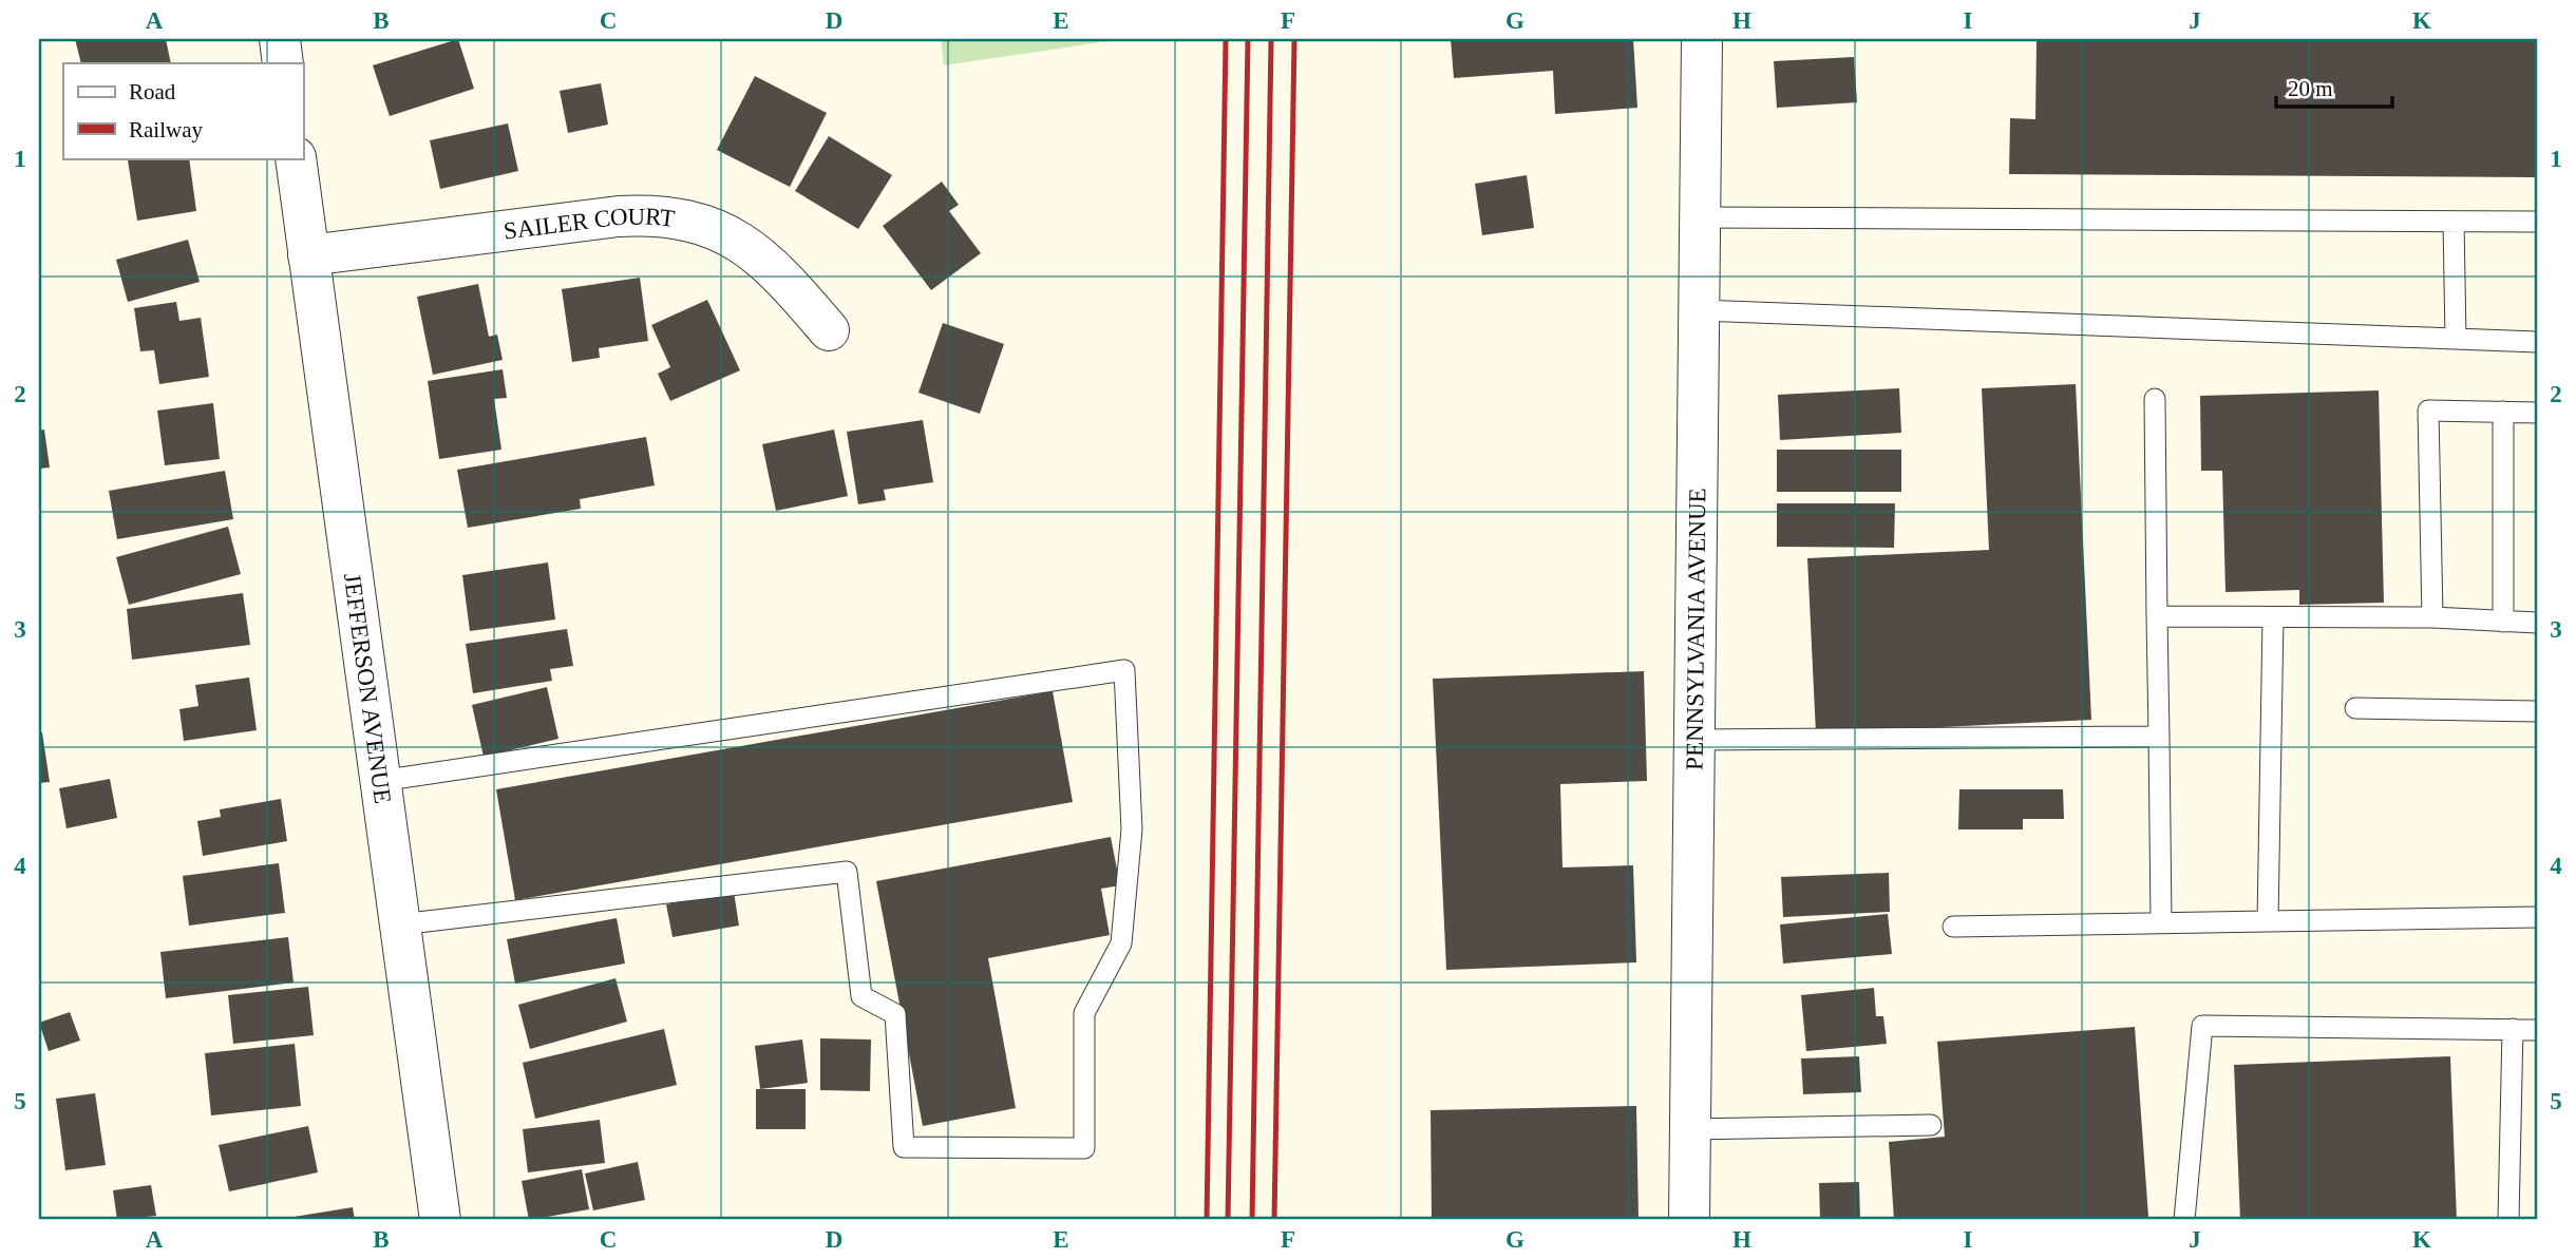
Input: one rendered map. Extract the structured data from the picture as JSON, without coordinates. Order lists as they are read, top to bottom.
{
  "streets": {
    "street": ["SAILER COURT", "PENNSYLVANIA AVENUE", "JEFFERSON AVENUE"]
  },
  "crossings": [
    ["SAILER COURT", "JEFFERSON AVENUE"]
  ],
  "legend": ["Road", "Railway"],
  "scale_bar": "20 m",
  "grid": {
    "columns": [
      "A",
      "B",
      "C",
      "D",
      "E",
      "F",
      "G",
      "H",
      "I",
      "J",
      "K"
    ],
    "rows": [
      "1",
      "2",
      "3",
      "4",
      "5"
    ]
  }
}
